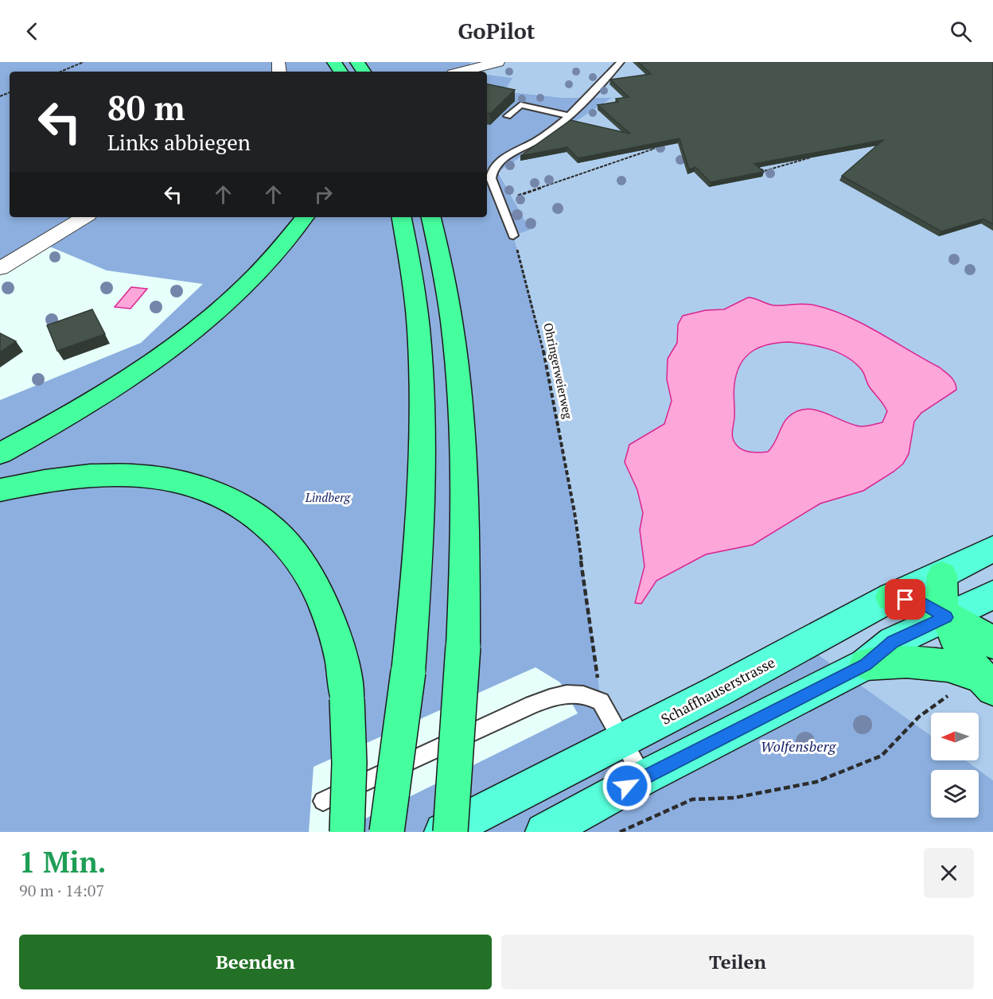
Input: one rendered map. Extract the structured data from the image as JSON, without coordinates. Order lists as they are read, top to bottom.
{
  "streets": {
    "main road": ["Schaffhauserstrasse"],
    "path": ["Ohringerweierweg"]
  },
  "parks": ["Lindberg", "Wolfensberg"],
  "north": "left",
  "page": {
    "header": "GoPilot",
    "turn": ["80 m", "Links abbiegen"],
    "heading": ["1 Min.", "90 m · 14:07"],
    "buttons": ["Beenden", "Teilen"]
  }
}
